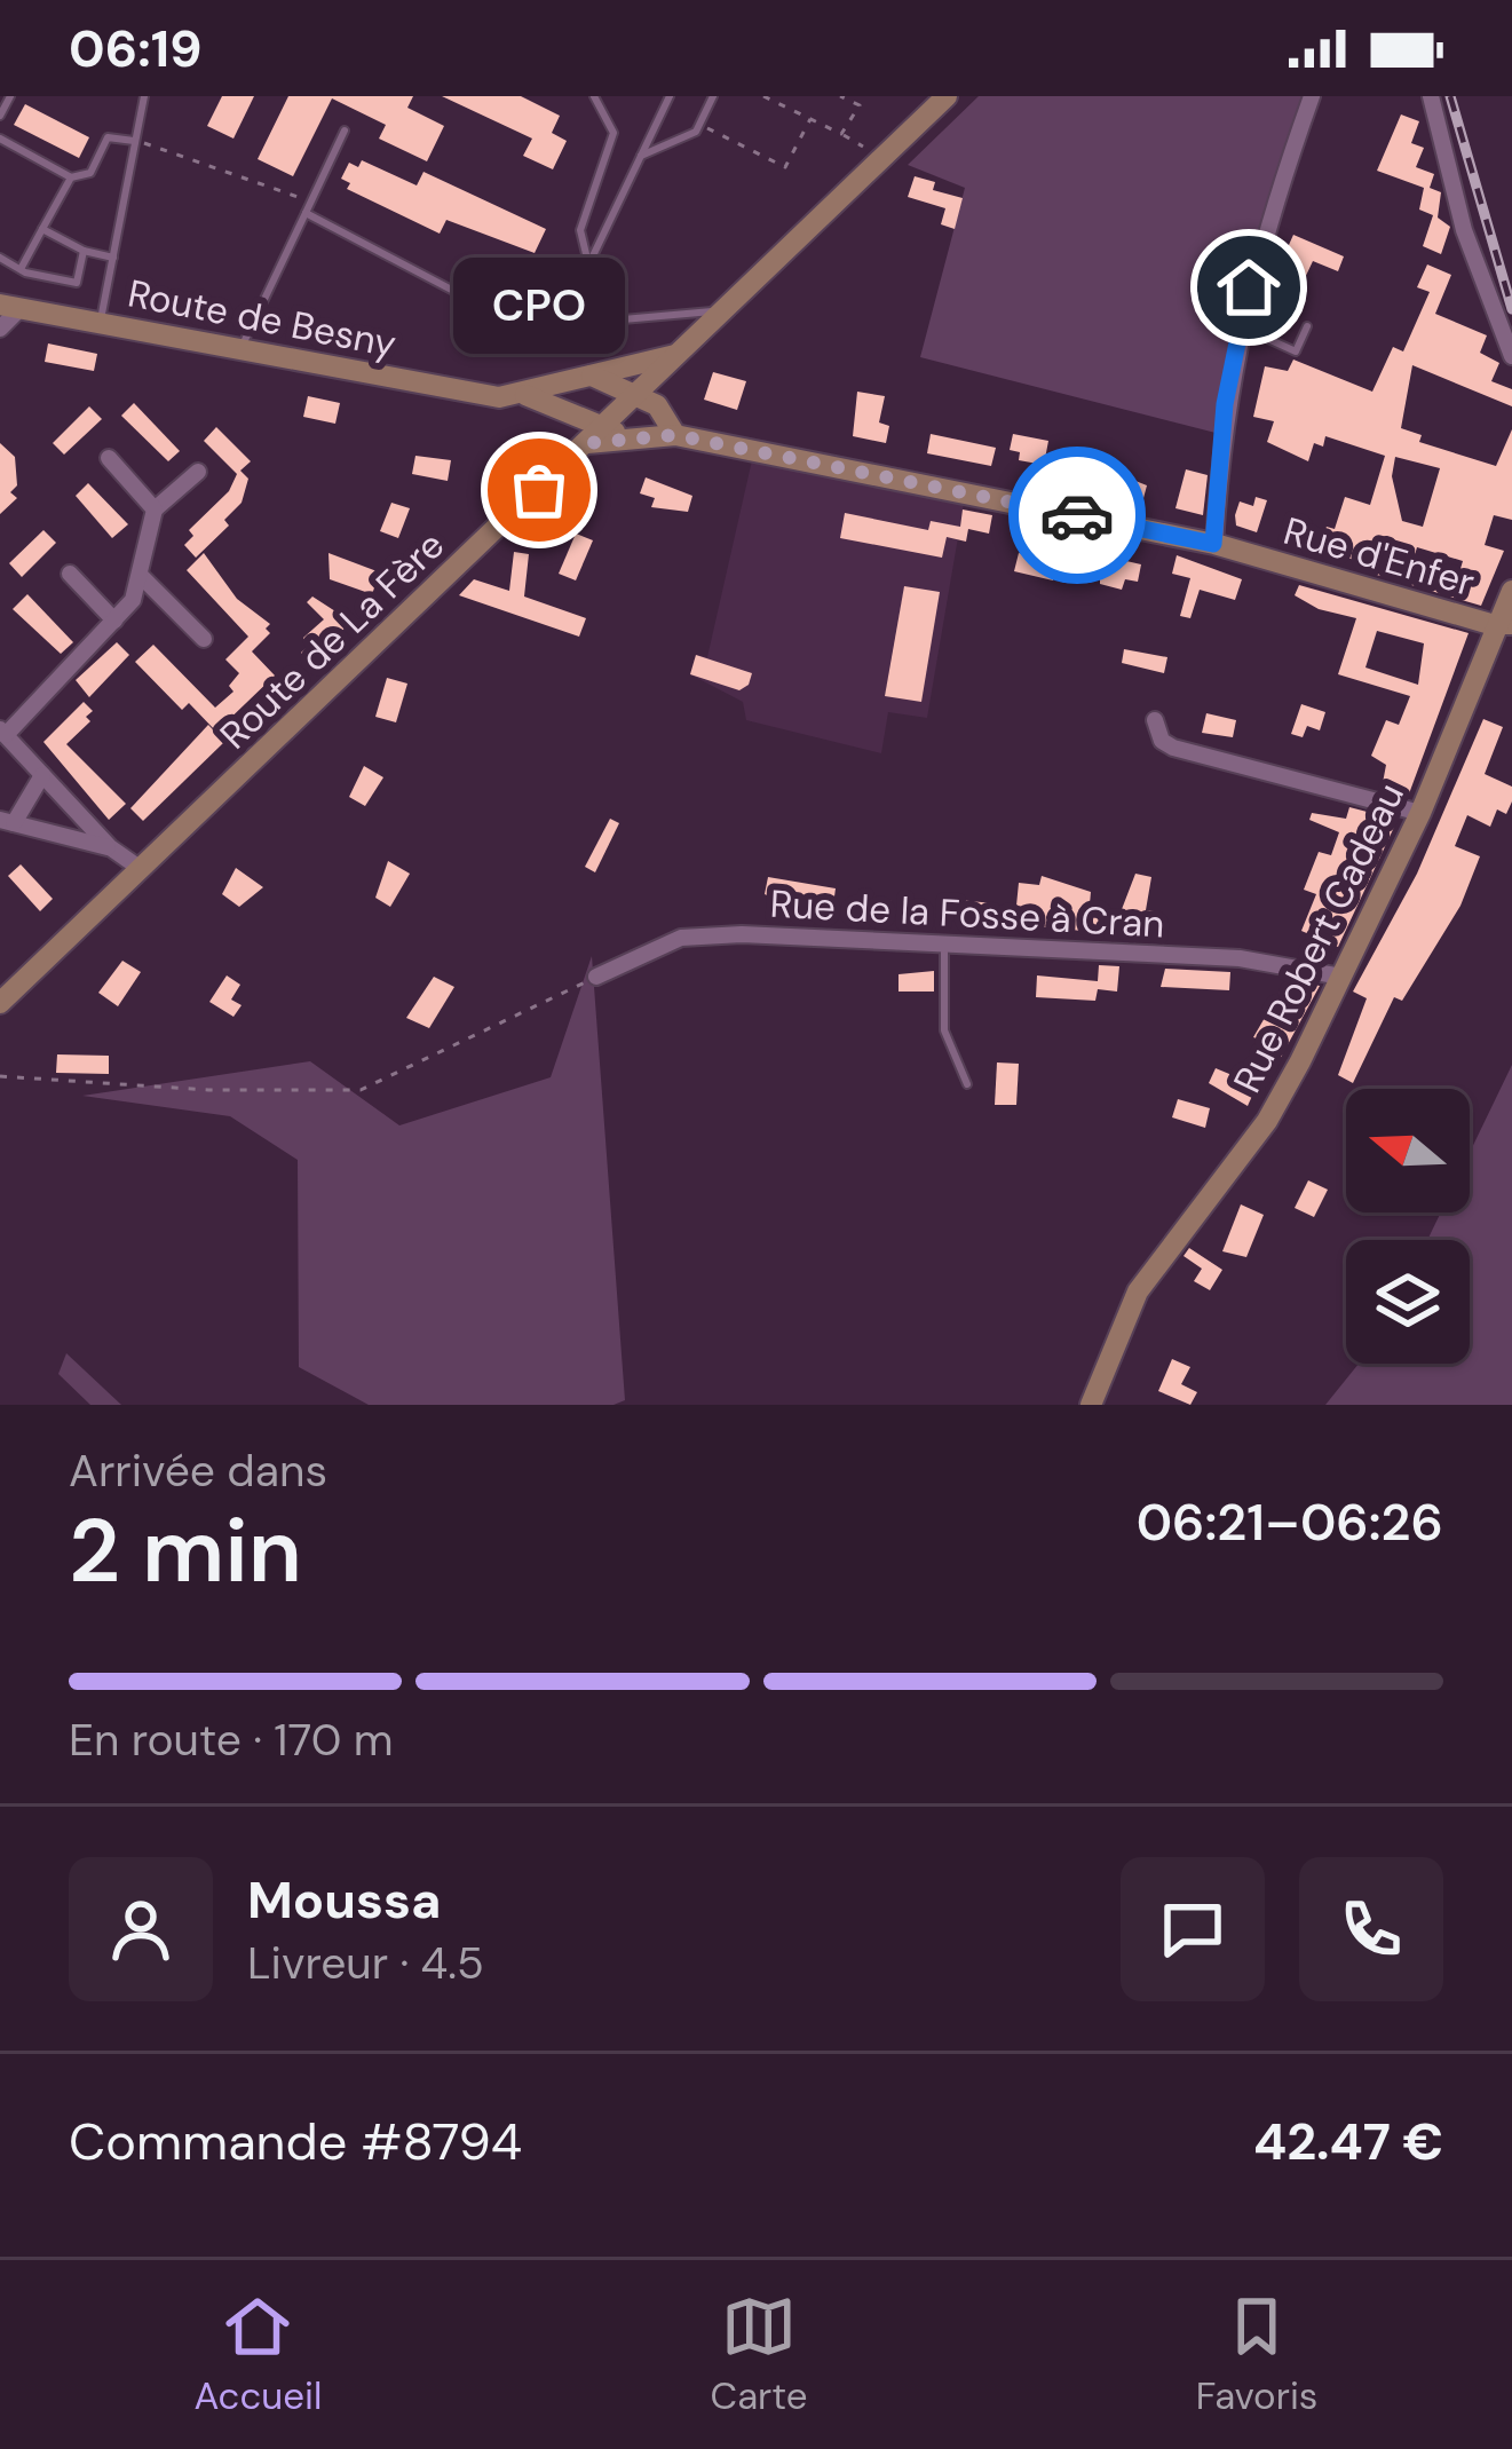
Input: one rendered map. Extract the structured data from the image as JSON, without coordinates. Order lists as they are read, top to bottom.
{
  "streets": {
    "main road": [
      "Route de Besny",
      "Rue d'Enfer",
      "Route de La Fère",
      "Rue Robert Cadeau"
    ],
    "street": ["Rue de la Fosse à Cran"]
  },
  "crossings": [
    ["Route de Besny", "Route de La Fère"],
    ["Rue d'Enfer", "Route de La Fère"],
    ["Rue d'Enfer", "Rue Robert Cadeau"],
    ["Rue de la Fosse à Cran", "Rue Robert Cadeau"]
  ],
  "places": ["CPO"],
  "north": "left",
  "page": {
    "status": "06:19",
    "bubble": "CPO",
    "heading": ["2 min", "Arrivée dans", "06:21–06:26"],
    "panel": [
      "Moussa",
      "Livreur · 4.5",
      "Commande #8794",
      "42.47 €"
    ],
    "bar": "En route · 170 m",
    "tabs": ["Accueil", "Carte", "Favoris"]
  }
}
